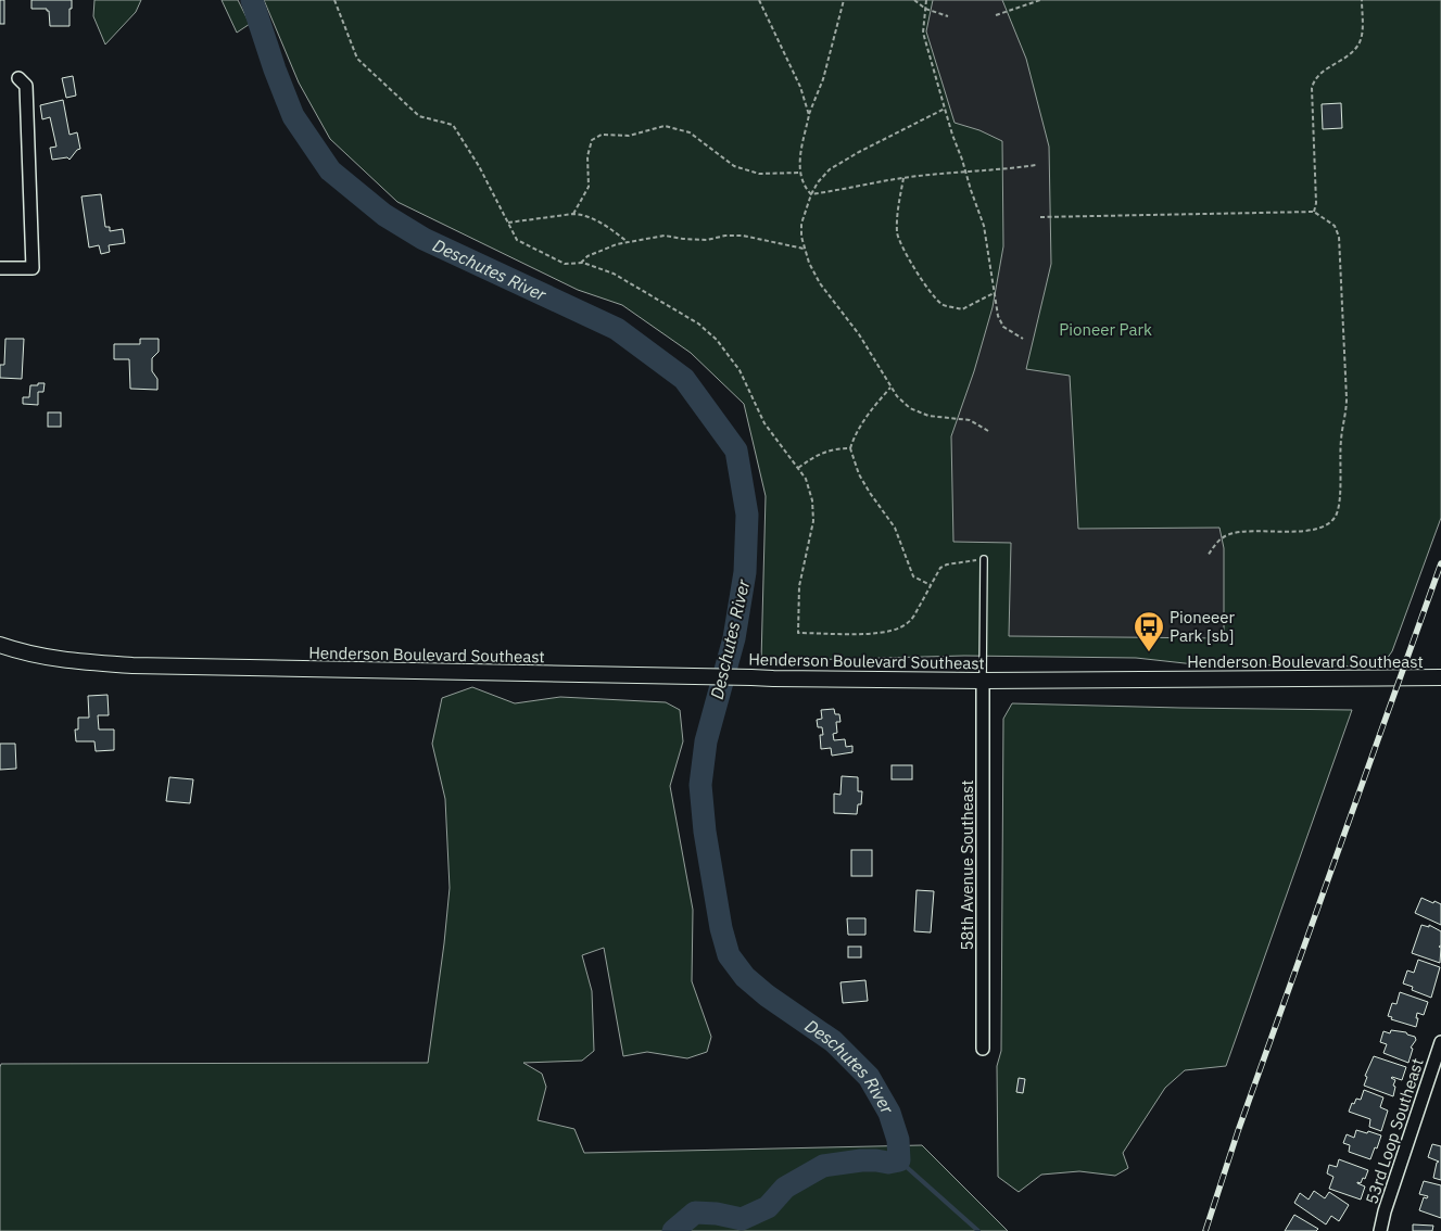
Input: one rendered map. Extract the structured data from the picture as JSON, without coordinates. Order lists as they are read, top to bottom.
{
  "streets": {
    "street": ["Henderson Boulevard Southeast", "58th Avenue Southeast", "53rd Loop Southeast"]
  },
  "crossings": [
    ["Henderson Boulevard Southeast", "58th Avenue Southeast"]
  ],
  "water": ["Deschutes River"],
  "parks": ["Pioneer Park"],
  "places": {
    "bus stop": ["Pioneeer Park [sb]"]
  }
}
